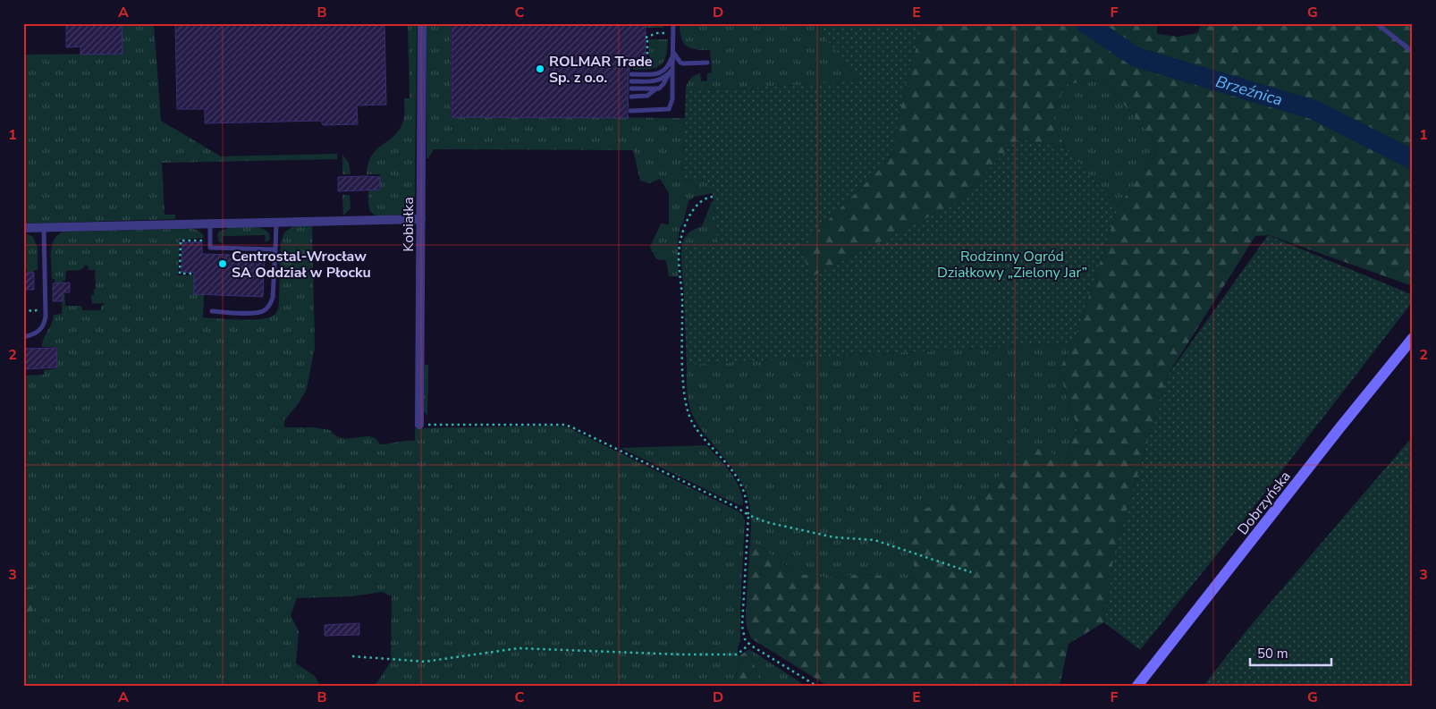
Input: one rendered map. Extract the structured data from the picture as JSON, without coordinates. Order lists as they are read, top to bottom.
{
  "streets": {
    "main road": ["Dobrzyńska"],
    "street": ["Kobiałka"]
  },
  "water": ["Brzeźnica"],
  "parks": ["Rodzinny Ogród Działkowy „Zielony Jar”"],
  "places": ["ROLMAR Trade Sp. z o.o.", "Centrostal-Wrocław SA Oddział w Płocku"],
  "scale_bar": "50 m",
  "grid": {
    "columns": [
      "A",
      "B",
      "C",
      "D",
      "E",
      "F",
      "G"
    ],
    "rows": ["1", "2", "3"]
  }
}
